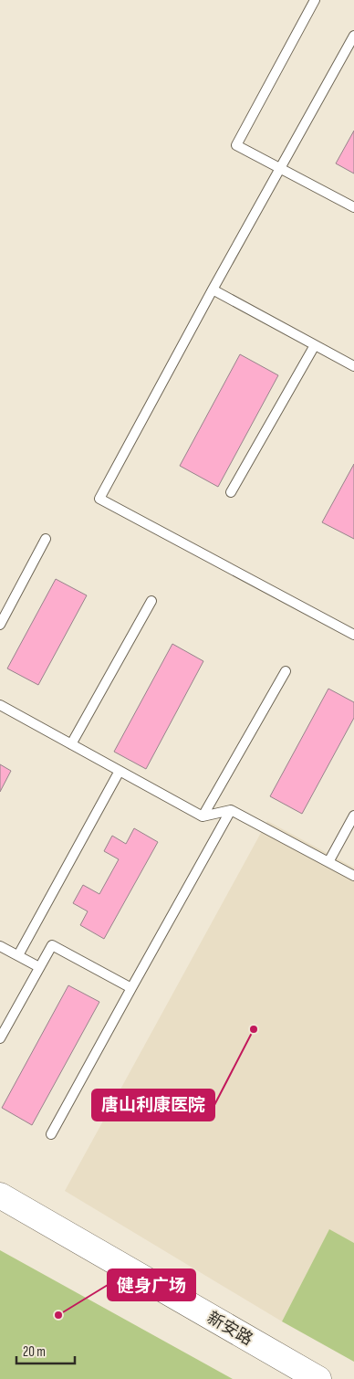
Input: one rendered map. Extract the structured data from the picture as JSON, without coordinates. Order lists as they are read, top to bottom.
{
  "streets": {
    "main road": ["新安路"]
  },
  "places": ["唐山利康医院", "健身广场"],
  "scale_bar": "20 m"
}
